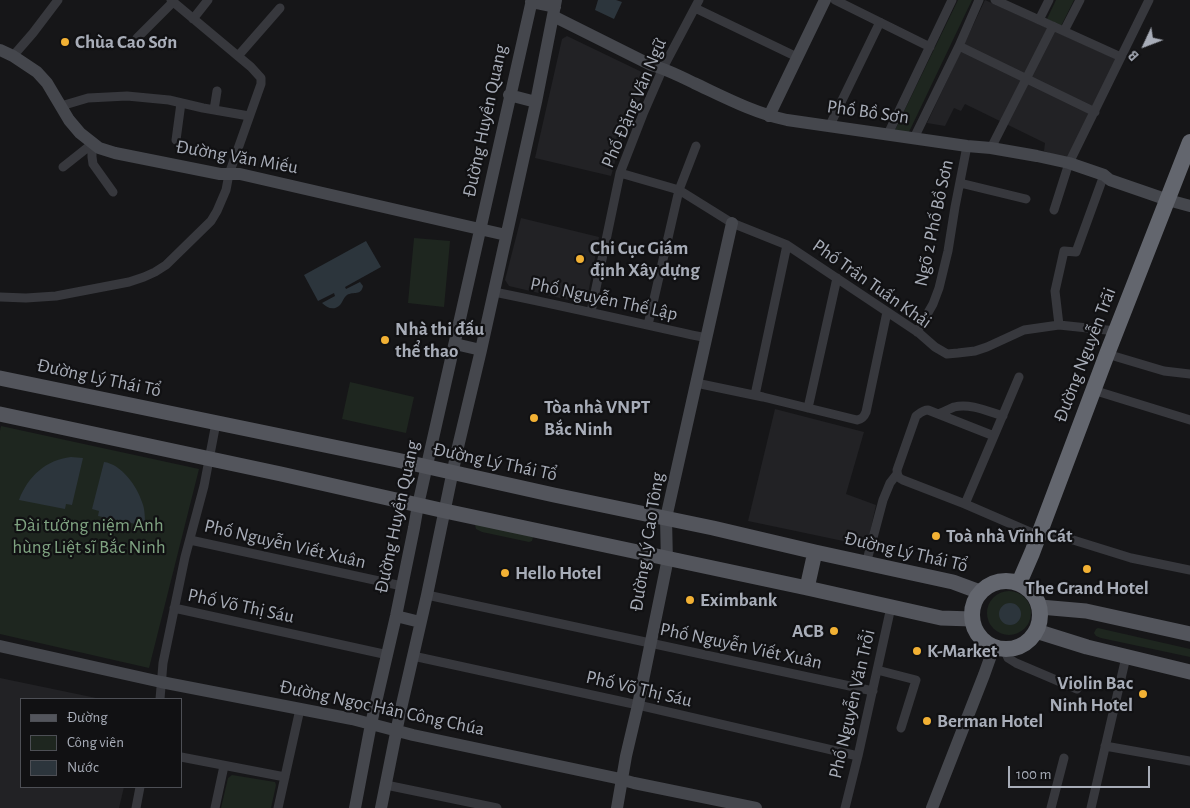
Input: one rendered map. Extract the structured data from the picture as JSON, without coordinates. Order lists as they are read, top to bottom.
{
  "streets": {
    "highway": ["Đường Nguyễn Trãi"],
    "main road": ["Đường Lý Thái Tổ"],
    "street": [
      "Phố Đặng Văn Ngữ",
      "Phố Bồ Sơn",
      "Đường Huyền Quang",
      "Đường Văn Miếu",
      "Ngõ 2 Phố Bồ Sơn",
      "Phố Trần Tuấn Khải",
      "Phố Nguyễn Thế Lập",
      "Đường Lý Cao Tông",
      "Phố Nguyễn Viết Xuân",
      "Phố Võ Thị Sáu",
      "Phố Nguyễn Văn Trỗi",
      "Đường Ngọc Hân Công Chúa"
    ]
  },
  "crossings": [
    ["Phố Đặng Văn Ngữ", "Phố Bồ Sơn"],
    ["Phố Đặng Văn Ngữ", "Phố Trần Tuấn Khải"],
    ["Phố Đặng Văn Ngữ", "Phố Nguyễn Thế Lập"],
    ["Phố Bồ Sơn", "Đường Huyền Quang"],
    ["Phố Bồ Sơn", "Ngõ 2 Phố Bồ Sơn"],
    ["Phố Bồ Sơn", "Đường Nguyễn Trãi"],
    ["Đường Huyền Quang", "Đường Văn Miếu"],
    ["Đường Huyền Quang", "Đường Lý Thái Tổ"],
    ["Đường Huyền Quang", "Phố Nguyễn Viết Xuân"],
    ["Đường Huyền Quang", "Phố Võ Thị Sáu"],
    ["Đường Huyền Quang", "Đường Ngọc Hân Công Chúa"],
    ["Ngõ 2 Phố Bồ Sơn", "Phố Trần Tuấn Khải"],
    ["Phố Trần Tuấn Khải", "Đường Nguyễn Trãi"],
    ["Phố Trần Tuấn Khải", "Đường Lý Cao Tông"],
    ["Phố Nguyễn Thế Lập", "Đường Lý Cao Tông"],
    ["Đường Nguyễn Trãi", "Đường Lý Thái Tổ"],
    ["Đường Lý Thái Tổ", "Đường Lý Cao Tông"],
    ["Đường Lý Cao Tông", "Phố Nguyễn Viết Xuân"],
    ["Đường Lý Cao Tông", "Phố Võ Thị Sáu"],
    ["Đường Lý Cao Tông", "Đường Ngọc Hân Công Chúa"],
    ["Phố Nguyễn Viết Xuân", "Phố Nguyễn Văn Trỗi"],
    ["Phố Võ Thị Sáu", "Phố Nguyễn Văn Trỗi"]
  ],
  "parks": ["Đài tưởng niệm Anh hùng Liệt sĩ Bắc Ninh"],
  "places": [
    "Chùa Cao Sơn",
    "Chi Cục Giám định Xây dựng",
    "Nhà thi đấu thể thao",
    "Tòa nhà VNPT Bắc Ninh",
    "Toà nhà Vĩnh Cát",
    "The Grand Hotel",
    "Hello Hotel",
    "Eximbank",
    "ACB",
    "K-Market",
    "Violin Bac Ninh Hotel",
    "Berman Hotel"
  ],
  "legend": ["Đường", "Công viên", "Nước"],
  "scale_bar": "100 m",
  "north": "bottom left"
}
